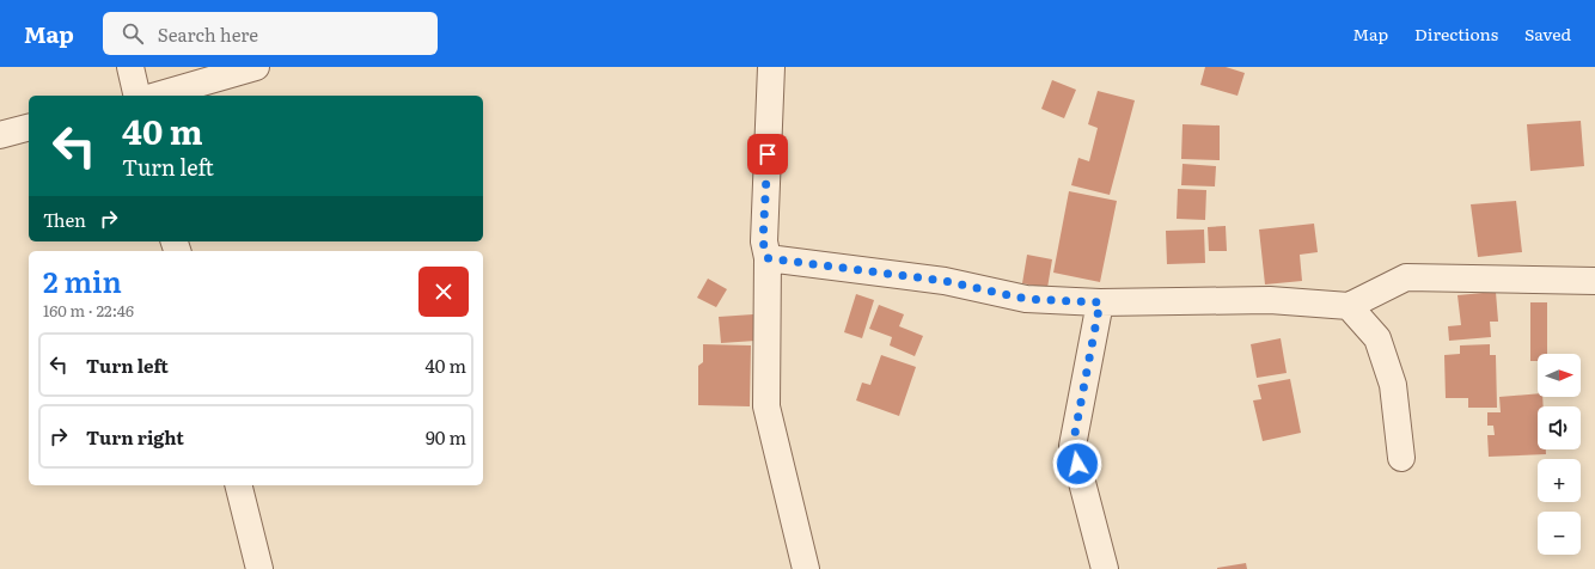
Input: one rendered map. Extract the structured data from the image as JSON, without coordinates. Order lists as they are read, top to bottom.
{
  "north": "right",
  "page": {
    "header": "Map",
    "search": "Search here",
    "nav": ["Map", "Directions", "Saved"],
    "turn": ["40 m", "Turn left"],
    "then": "Then",
    "heading": ["2 min", "160 m · 22:46"],
    "list": [
      {
        "name": "Turn left",
        "value": "40 m"
      },
      {
        "name": "Turn right",
        "value": "90 m"
      }
    ],
    "map_buttons": ["+", "−"]
  }
}
